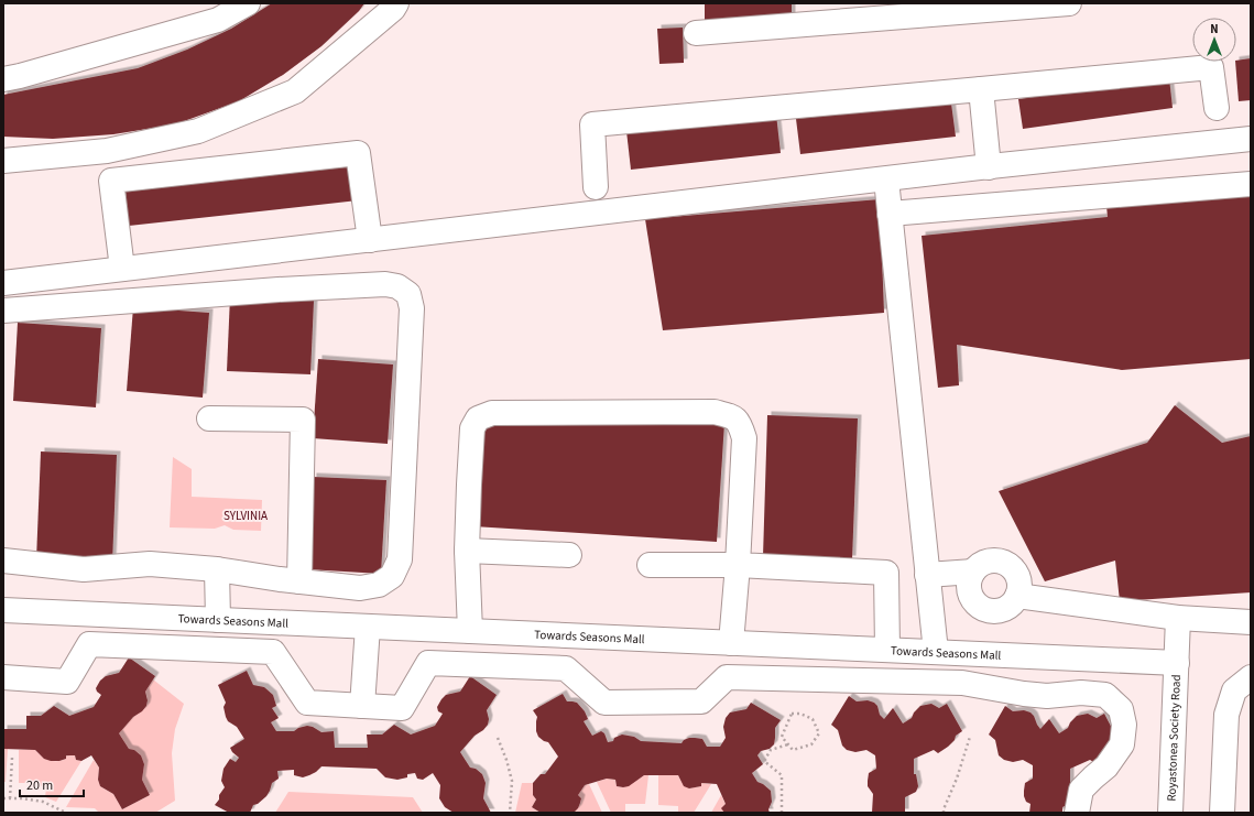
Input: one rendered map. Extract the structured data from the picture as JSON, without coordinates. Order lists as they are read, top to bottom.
{
  "streets": {
    "street": ["Towards Seasons Mall", "Royastonea Society Road"]
  },
  "crossings": [
    ["Towards Seasons Mall", "Royastonea Society Road"]
  ],
  "parks": ["SYLVINIA"],
  "scale_bar": "20 m",
  "north": "top"
}
